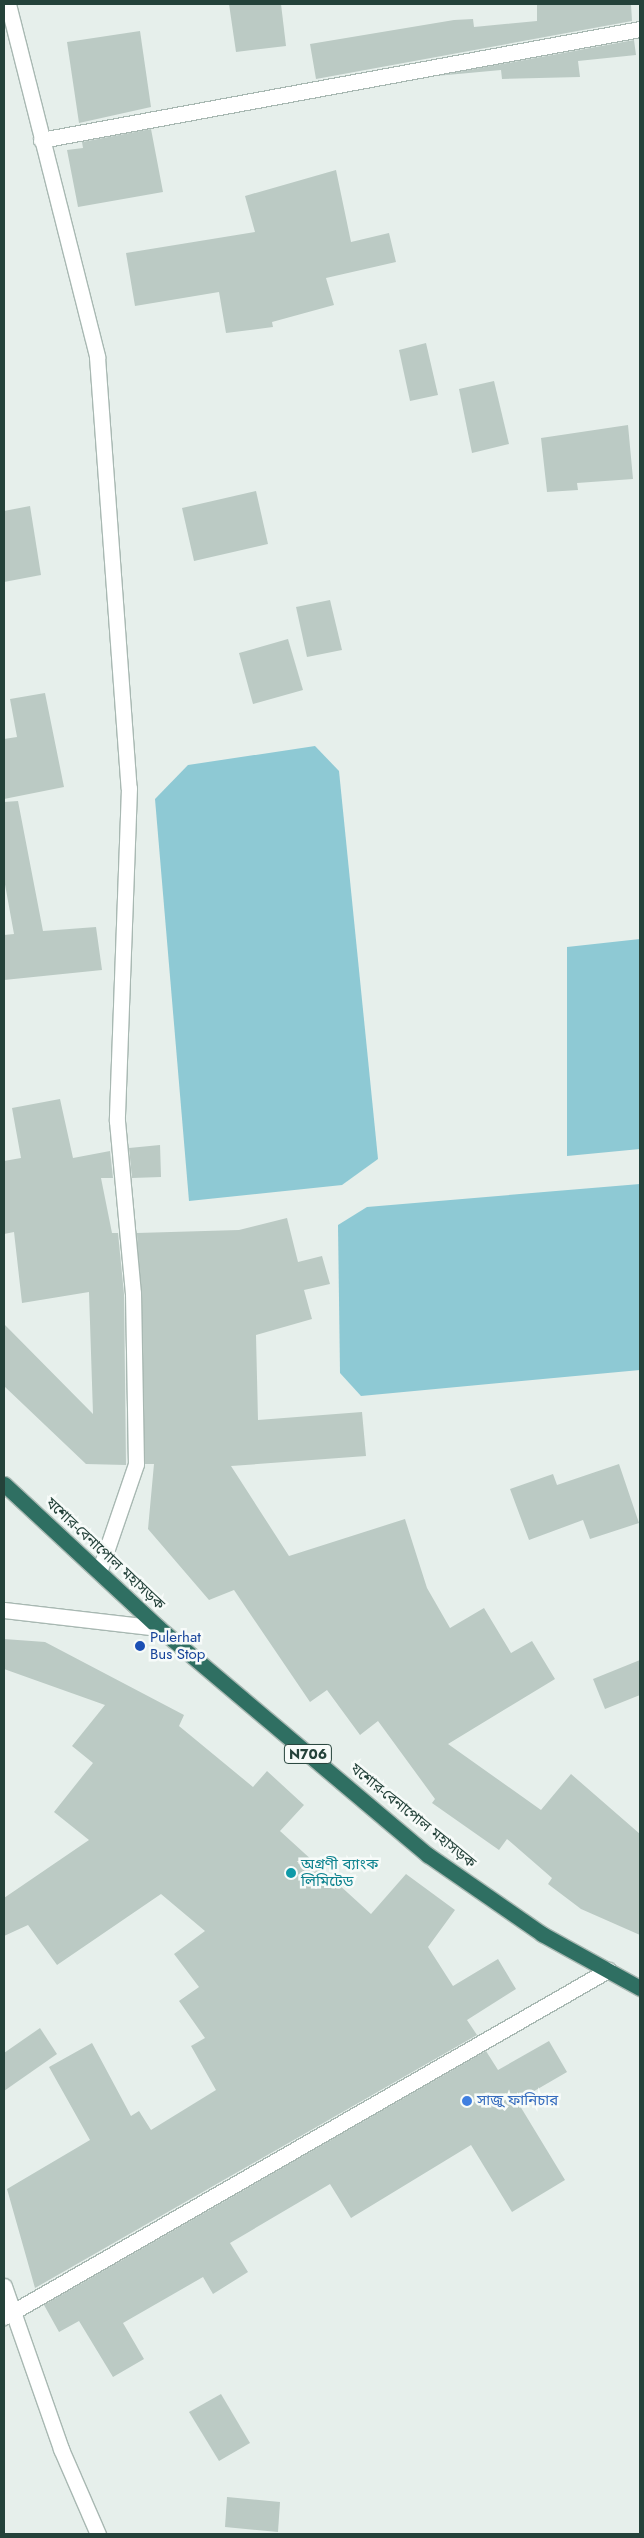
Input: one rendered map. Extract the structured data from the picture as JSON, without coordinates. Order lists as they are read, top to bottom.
{
  "streets": {
    "highway": ["যশোর-বেনাপোল মহাসড়ক", "N706"]
  },
  "places": ["Pulerhat Bus Stop", "অগ্রণী ব্যাংক লিমিটেড", "সাজু ফানিচার"]
}
